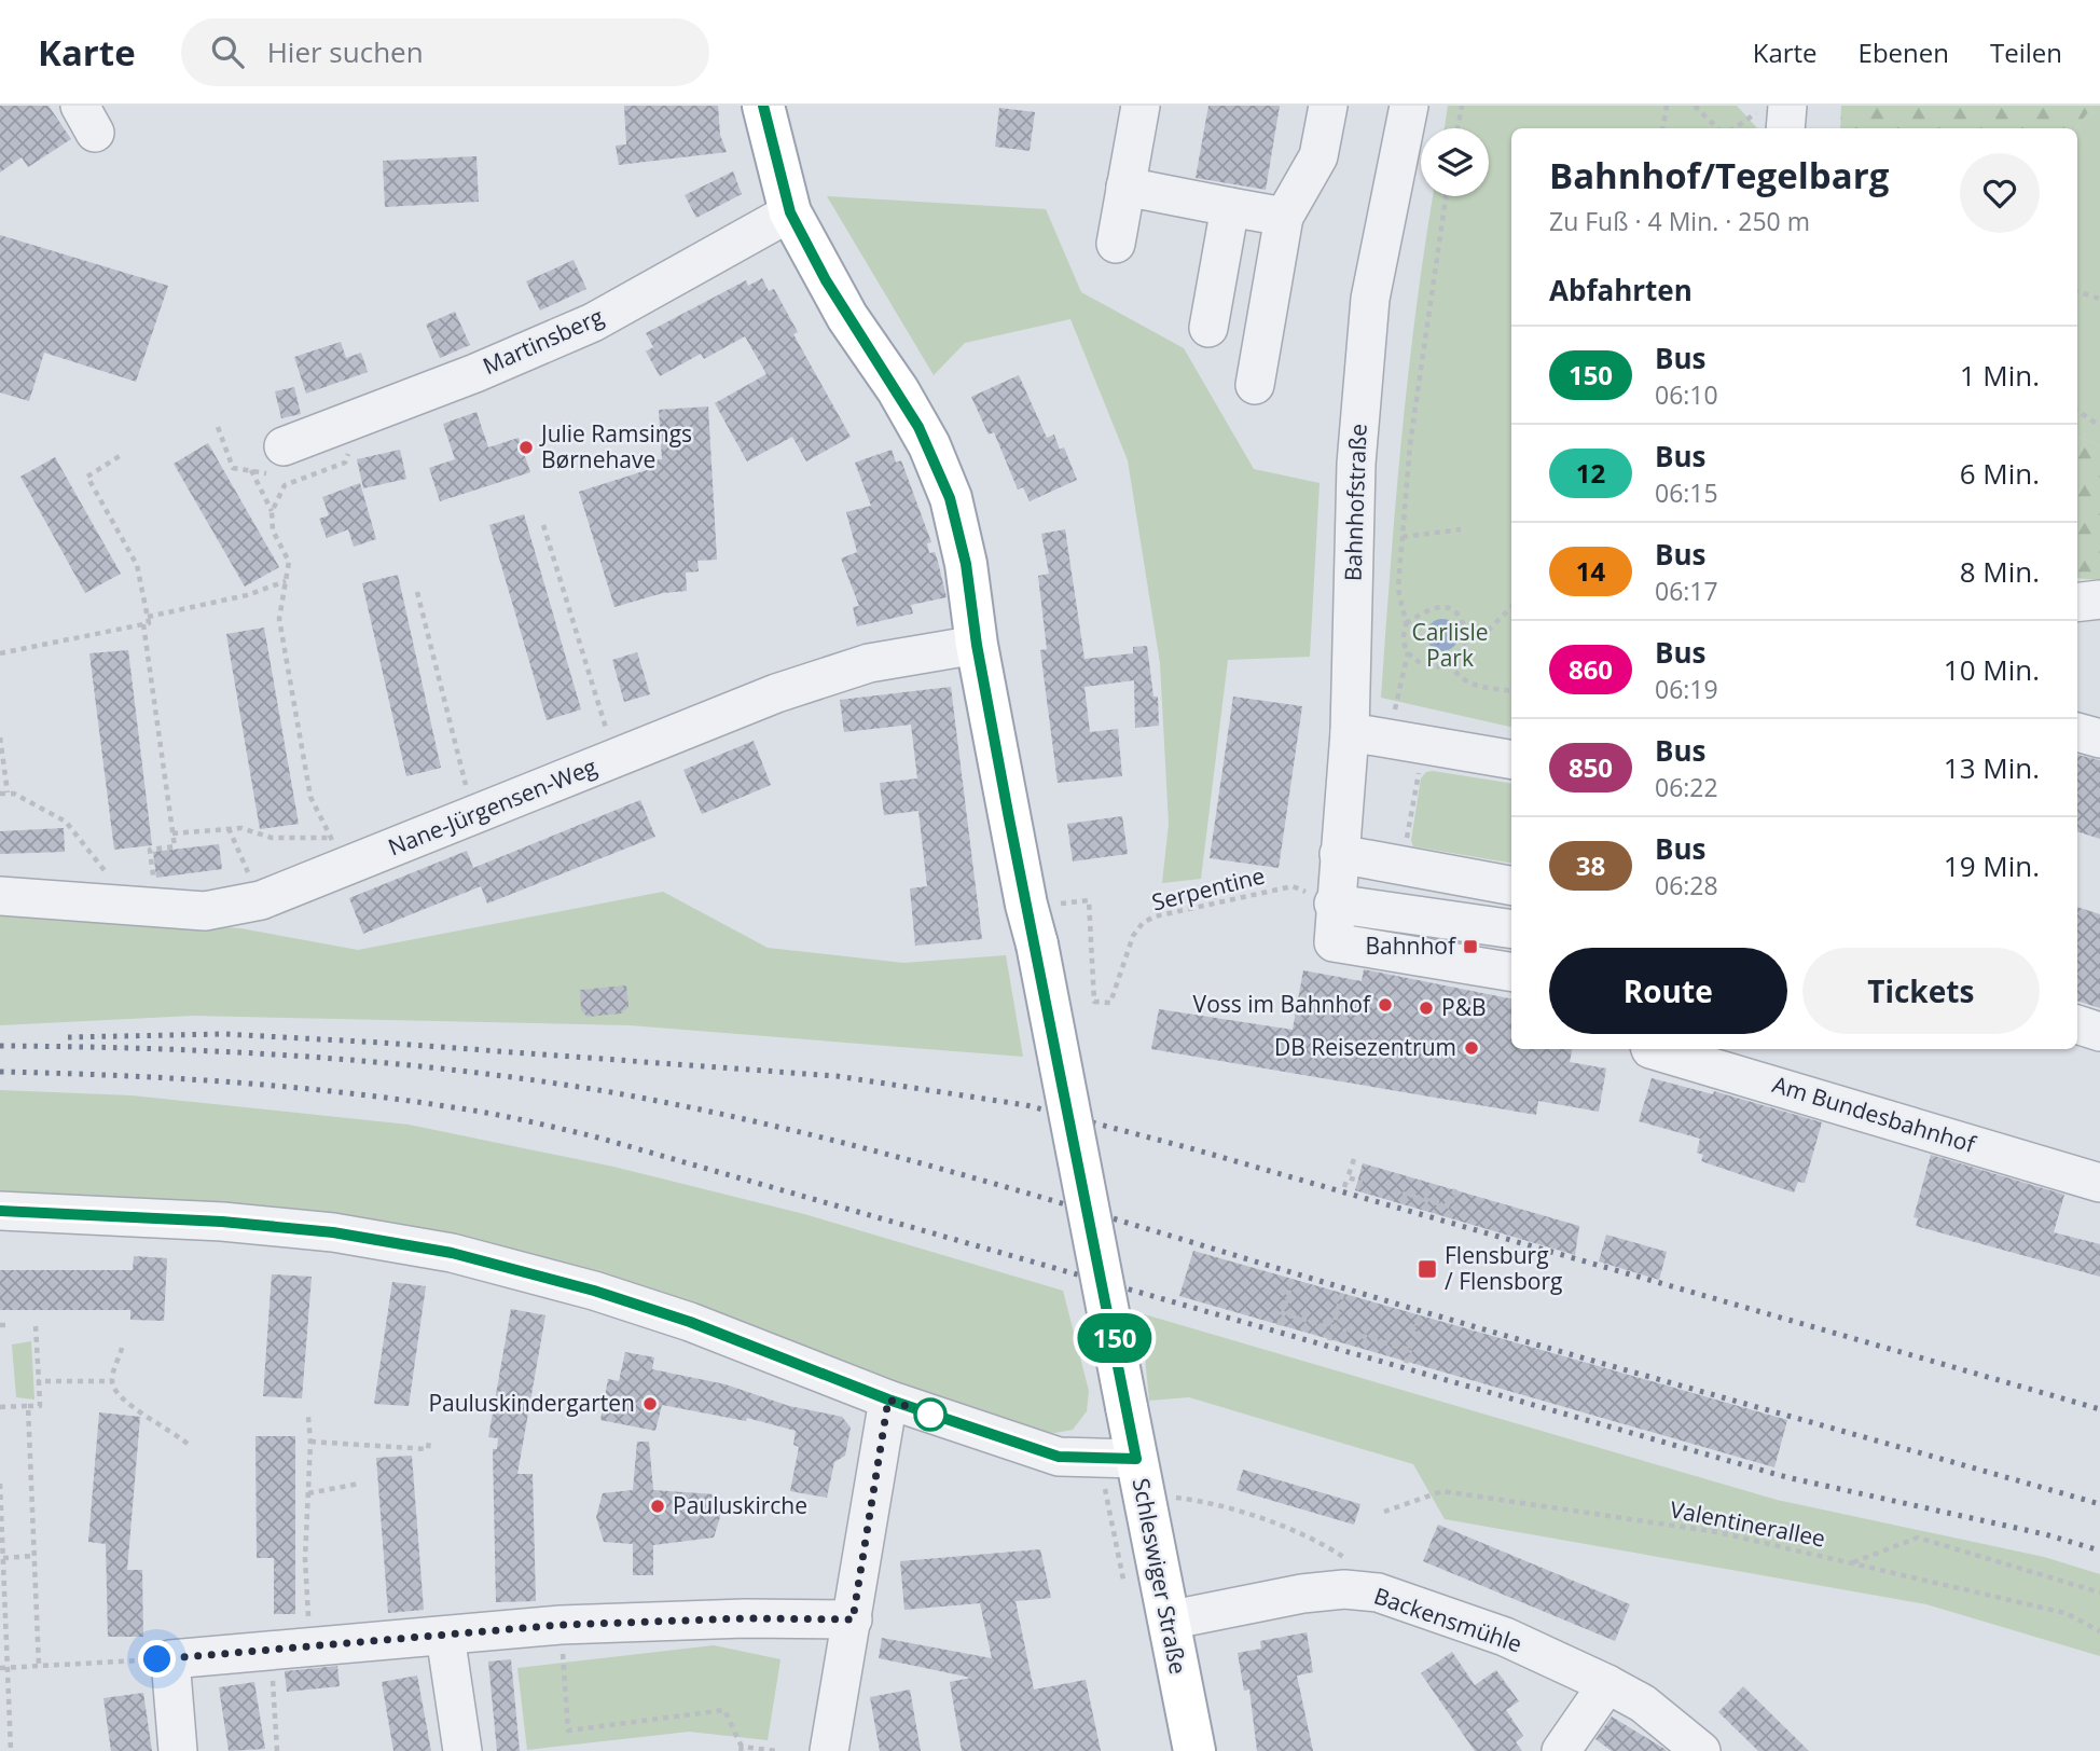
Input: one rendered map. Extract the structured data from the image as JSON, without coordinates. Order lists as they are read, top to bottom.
{
  "streets": {
    "main road": ["Schleswiger Straße"],
    "street": [
      "Martinsberg",
      "Bahnhofstraße",
      "Nane-Jürgensen-Weg",
      "Am Bundesbahnhof",
      "Backensmühle"
    ],
    "path": ["Serpentine", "Valentinerallee"]
  },
  "crossings": [
    ["Martinsberg", "Schleswiger Straße"],
    ["Bahnhofstraße", "Serpentine"],
    ["Nane-Jürgensen-Weg", "Schleswiger Straße"],
    ["Schleswiger Straße", "Backensmühle"]
  ],
  "parks": ["Carlisle Park"],
  "places": {
    "other": [
      "Julie Ramsings Børnehave",
      "Voss im Bahnhof",
      "P&B",
      "DB Reisezentrum",
      "Pauluskindergarten",
      "Pauluskirche"
    ],
    "transit": ["Bahnhof", "Flensburg / Flensborg"]
  },
  "lines": ["bus line 150"],
  "page": {
    "header": "Karte",
    "search": "Hier suchen",
    "nav": ["Karte", "Ebenen", "Teilen"],
    "on_map": "150",
    "heading": [
      ["Bahnhof/Tegelbarg", "Zu Fuß · 4 Min. · 250 m"],
      "Abfahrten"
    ],
    "list": [
      {
        "mark": "150",
        "name": "Bus",
        "note": "06:10",
        "value": "1 Min."
      },
      {
        "mark": "12",
        "name": "Bus",
        "note": "06:15",
        "value": "6 Min."
      },
      {
        "mark": "14",
        "name": "Bus",
        "note": "06:17",
        "value": "8 Min."
      },
      {
        "mark": "860",
        "name": "Bus",
        "note": "06:19",
        "value": "10 Min."
      },
      {
        "mark": "850",
        "name": "Bus",
        "note": "06:22",
        "value": "13 Min."
      },
      {
        "mark": "38",
        "name": "Bus",
        "note": "06:28",
        "value": "19 Min."
      }
    ],
    "buttons": ["Route", "Tickets"]
  }
}
